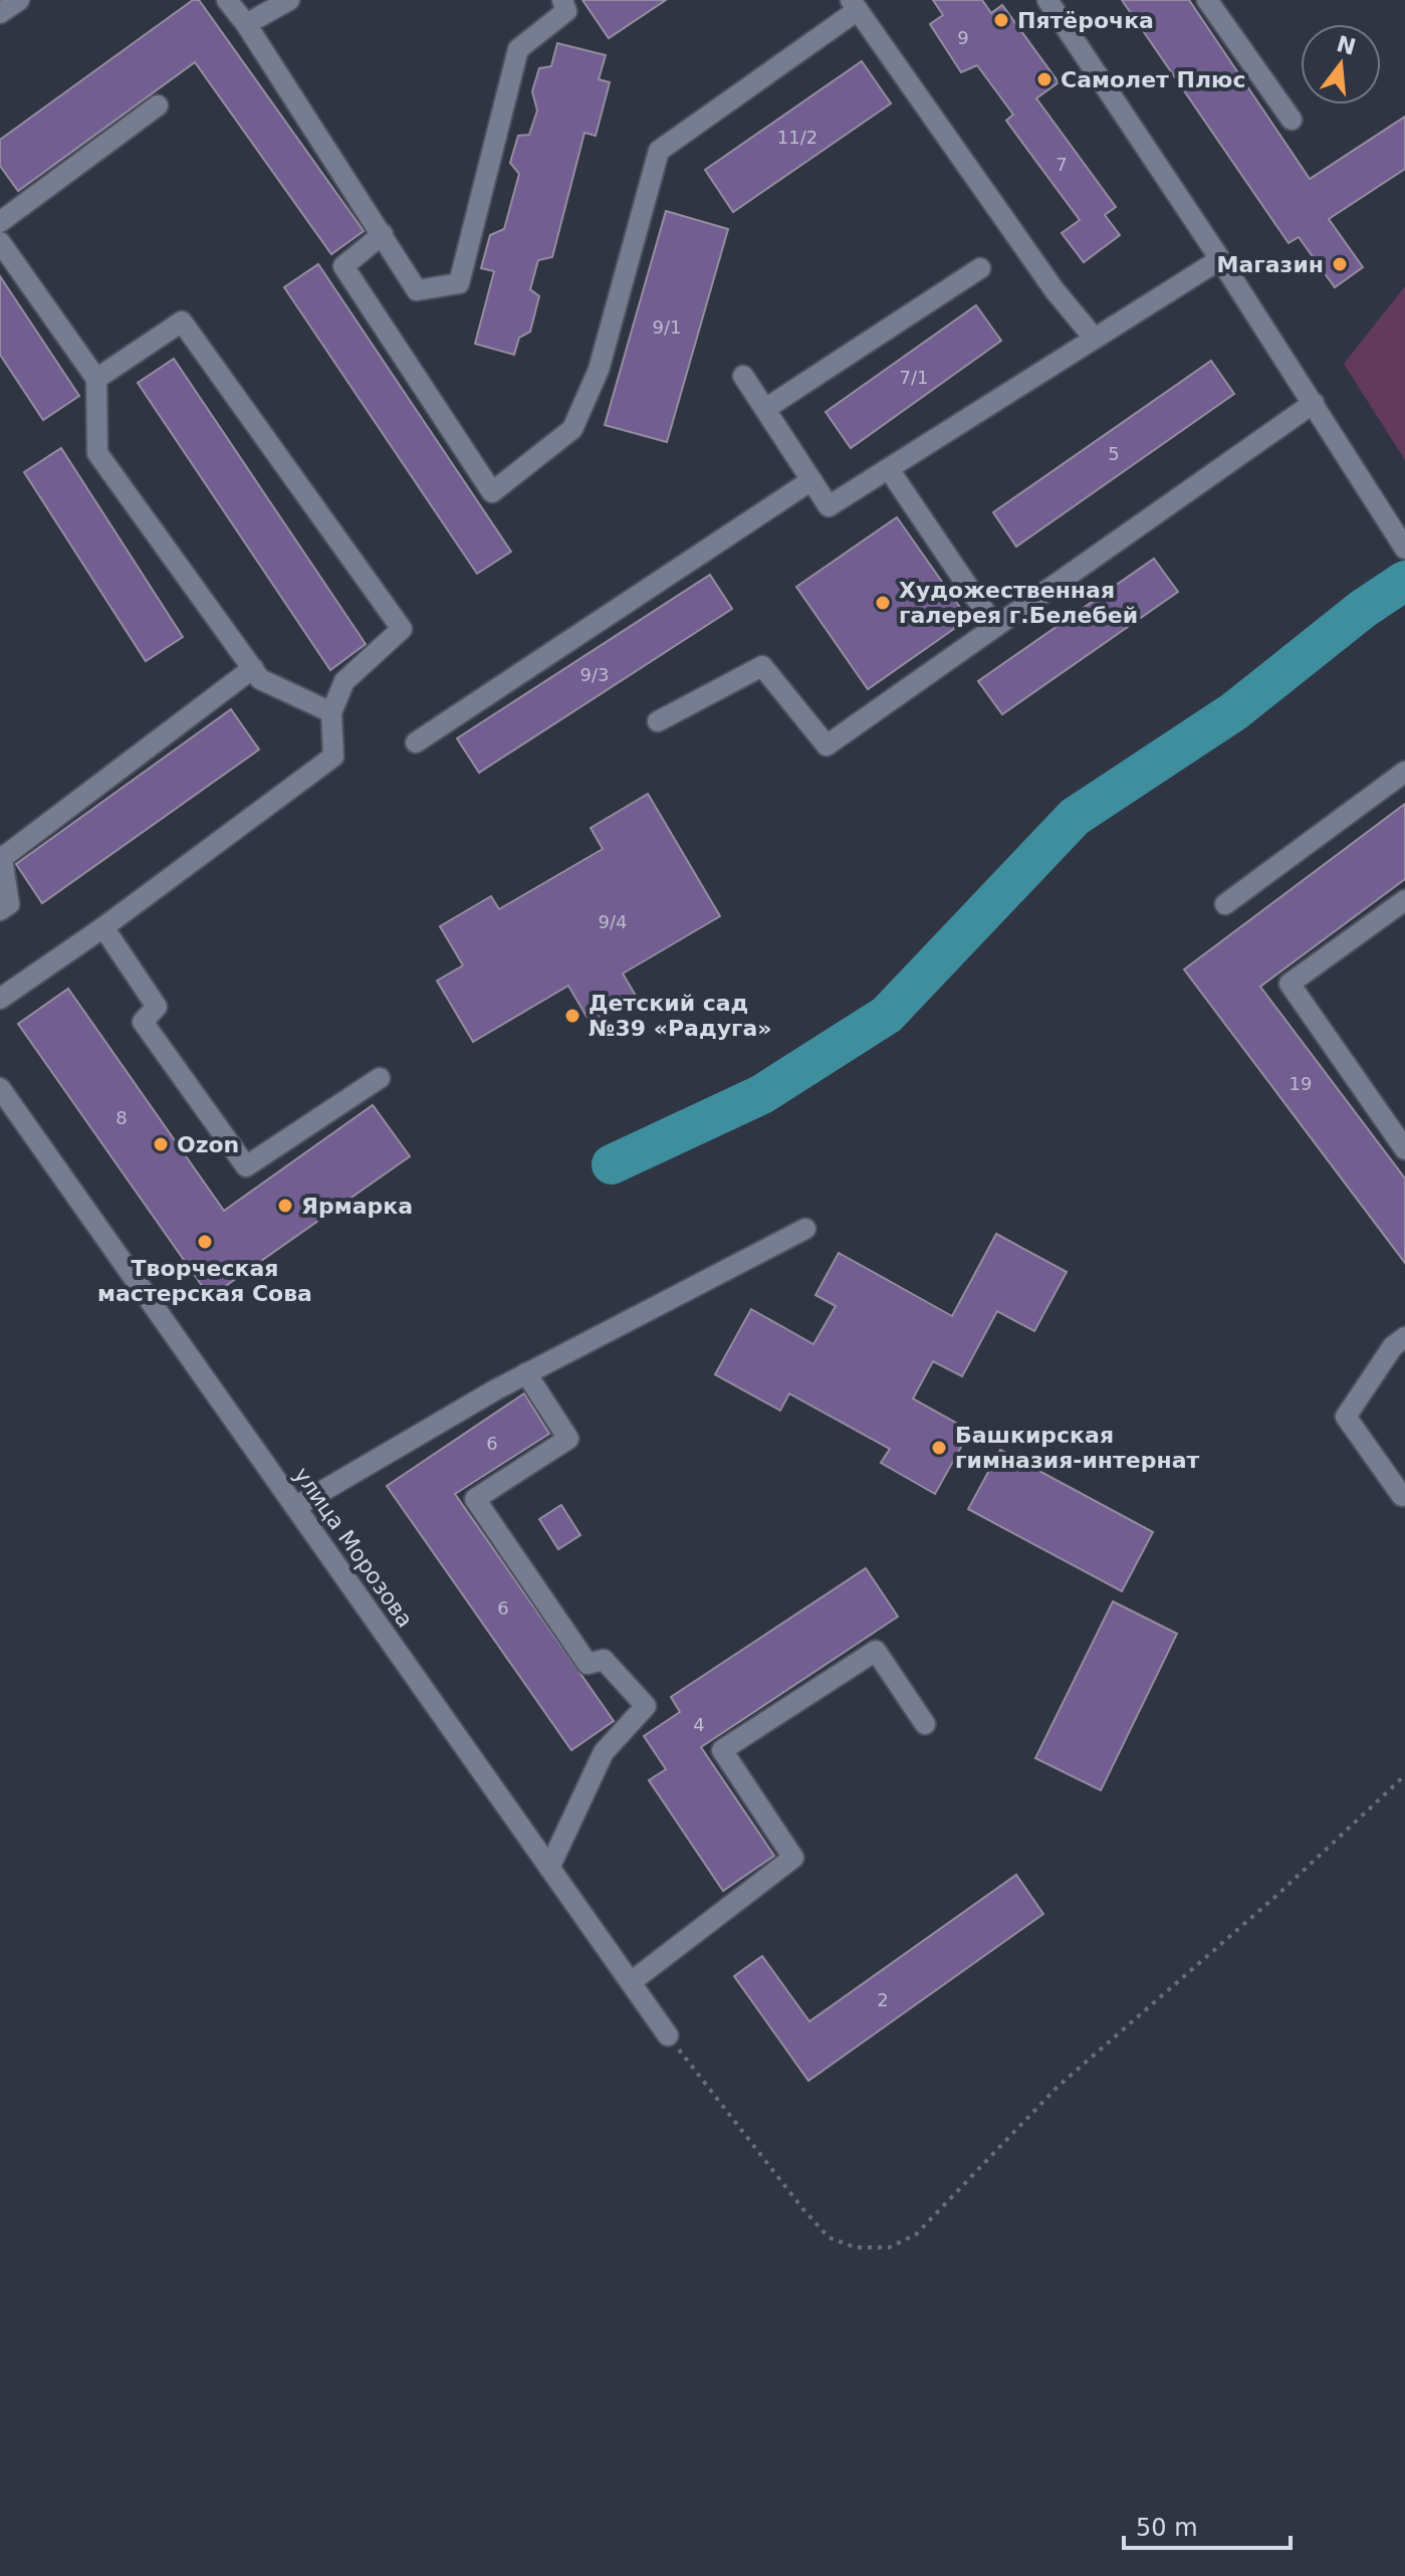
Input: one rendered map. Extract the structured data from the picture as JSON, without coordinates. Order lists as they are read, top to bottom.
{
  "streets": {
    "street": ["улица Морозова"]
  },
  "places": [
    "Пятёрочка",
    "Самолет Плюс",
    "Магазин",
    "Художественная галерея г.Белебей",
    "Детский сад №39 «Радуга»",
    "Ozon",
    "Ярмарка",
    "Творческая мастерская Сова",
    "Башкирская гимназия-интернат"
  ],
  "house_numbers": [
    "9",
    "11/2",
    "7",
    "9/1",
    "7/1",
    "5",
    "9/3",
    "9/4",
    "19",
    "8",
    "6",
    "6",
    "4",
    "2"
  ],
  "scale_bar": "50 m",
  "north": "top"
}
